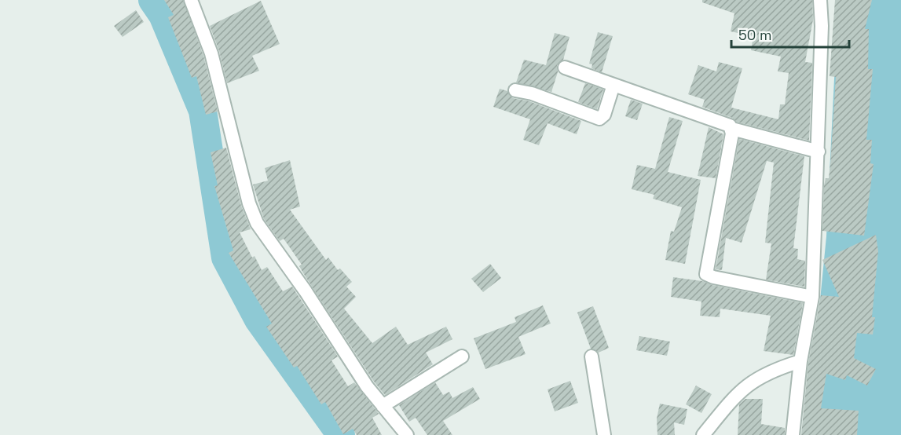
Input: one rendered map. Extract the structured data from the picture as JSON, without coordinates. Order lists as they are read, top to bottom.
{
  "scale_bar": "50 m"
}
